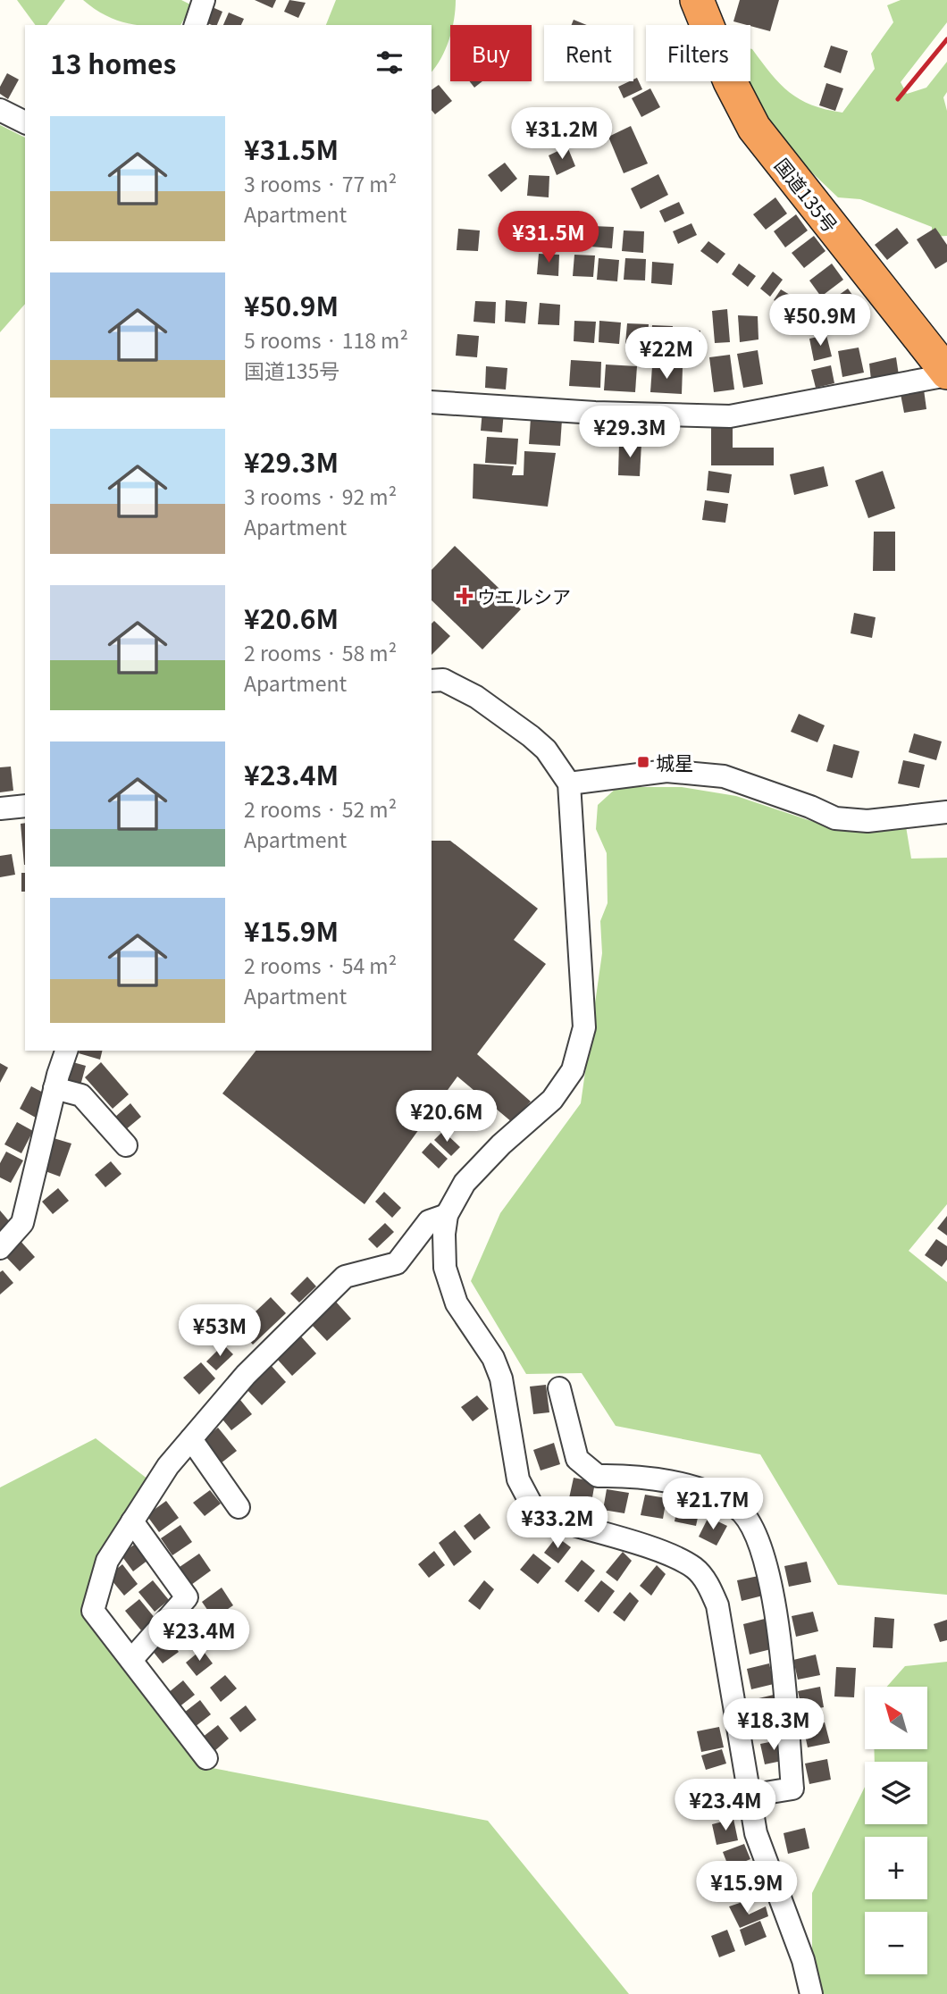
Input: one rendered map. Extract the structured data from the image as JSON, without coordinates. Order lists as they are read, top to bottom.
{
  "streets": {
    "highway": ["国道135号"]
  },
  "places": {
    "health": ["ウエルシア"],
    "transit": ["城星"]
  },
  "north": "top left",
  "page": {
    "chip": ["Buy", "Rent", "Filters"],
    "heading": "13 homes",
    "list": [
      {
        "name": "¥31.5M",
        "note": "3 rooms · 77 m² · Apartment"
      },
      {
        "name": "¥50.9M",
        "note": "5 rooms · 118 m² · 国道135号"
      },
      {
        "name": "¥29.3M",
        "note": "3 rooms · 92 m² · Apartment"
      },
      {
        "name": "¥20.6M",
        "note": "2 rooms · 58 m² · Apartment"
      },
      {
        "name": "¥23.4M",
        "note": "2 rooms · 52 m² · Apartment"
      },
      {
        "name": "¥15.9M",
        "note": "2 rooms · 54 m² · Apartment"
      }
    ],
    "price": [
      "¥31.2M",
      "¥31.5M",
      "¥50.9M",
      "¥22M",
      "¥29.3M",
      "¥20.6M",
      "¥53M",
      "¥21.7M",
      "¥33.2M",
      "¥23.4M",
      "¥18.3M",
      "¥23.4M",
      "¥15.9M"
    ],
    "map_buttons": ["+", "−"]
  }
}
